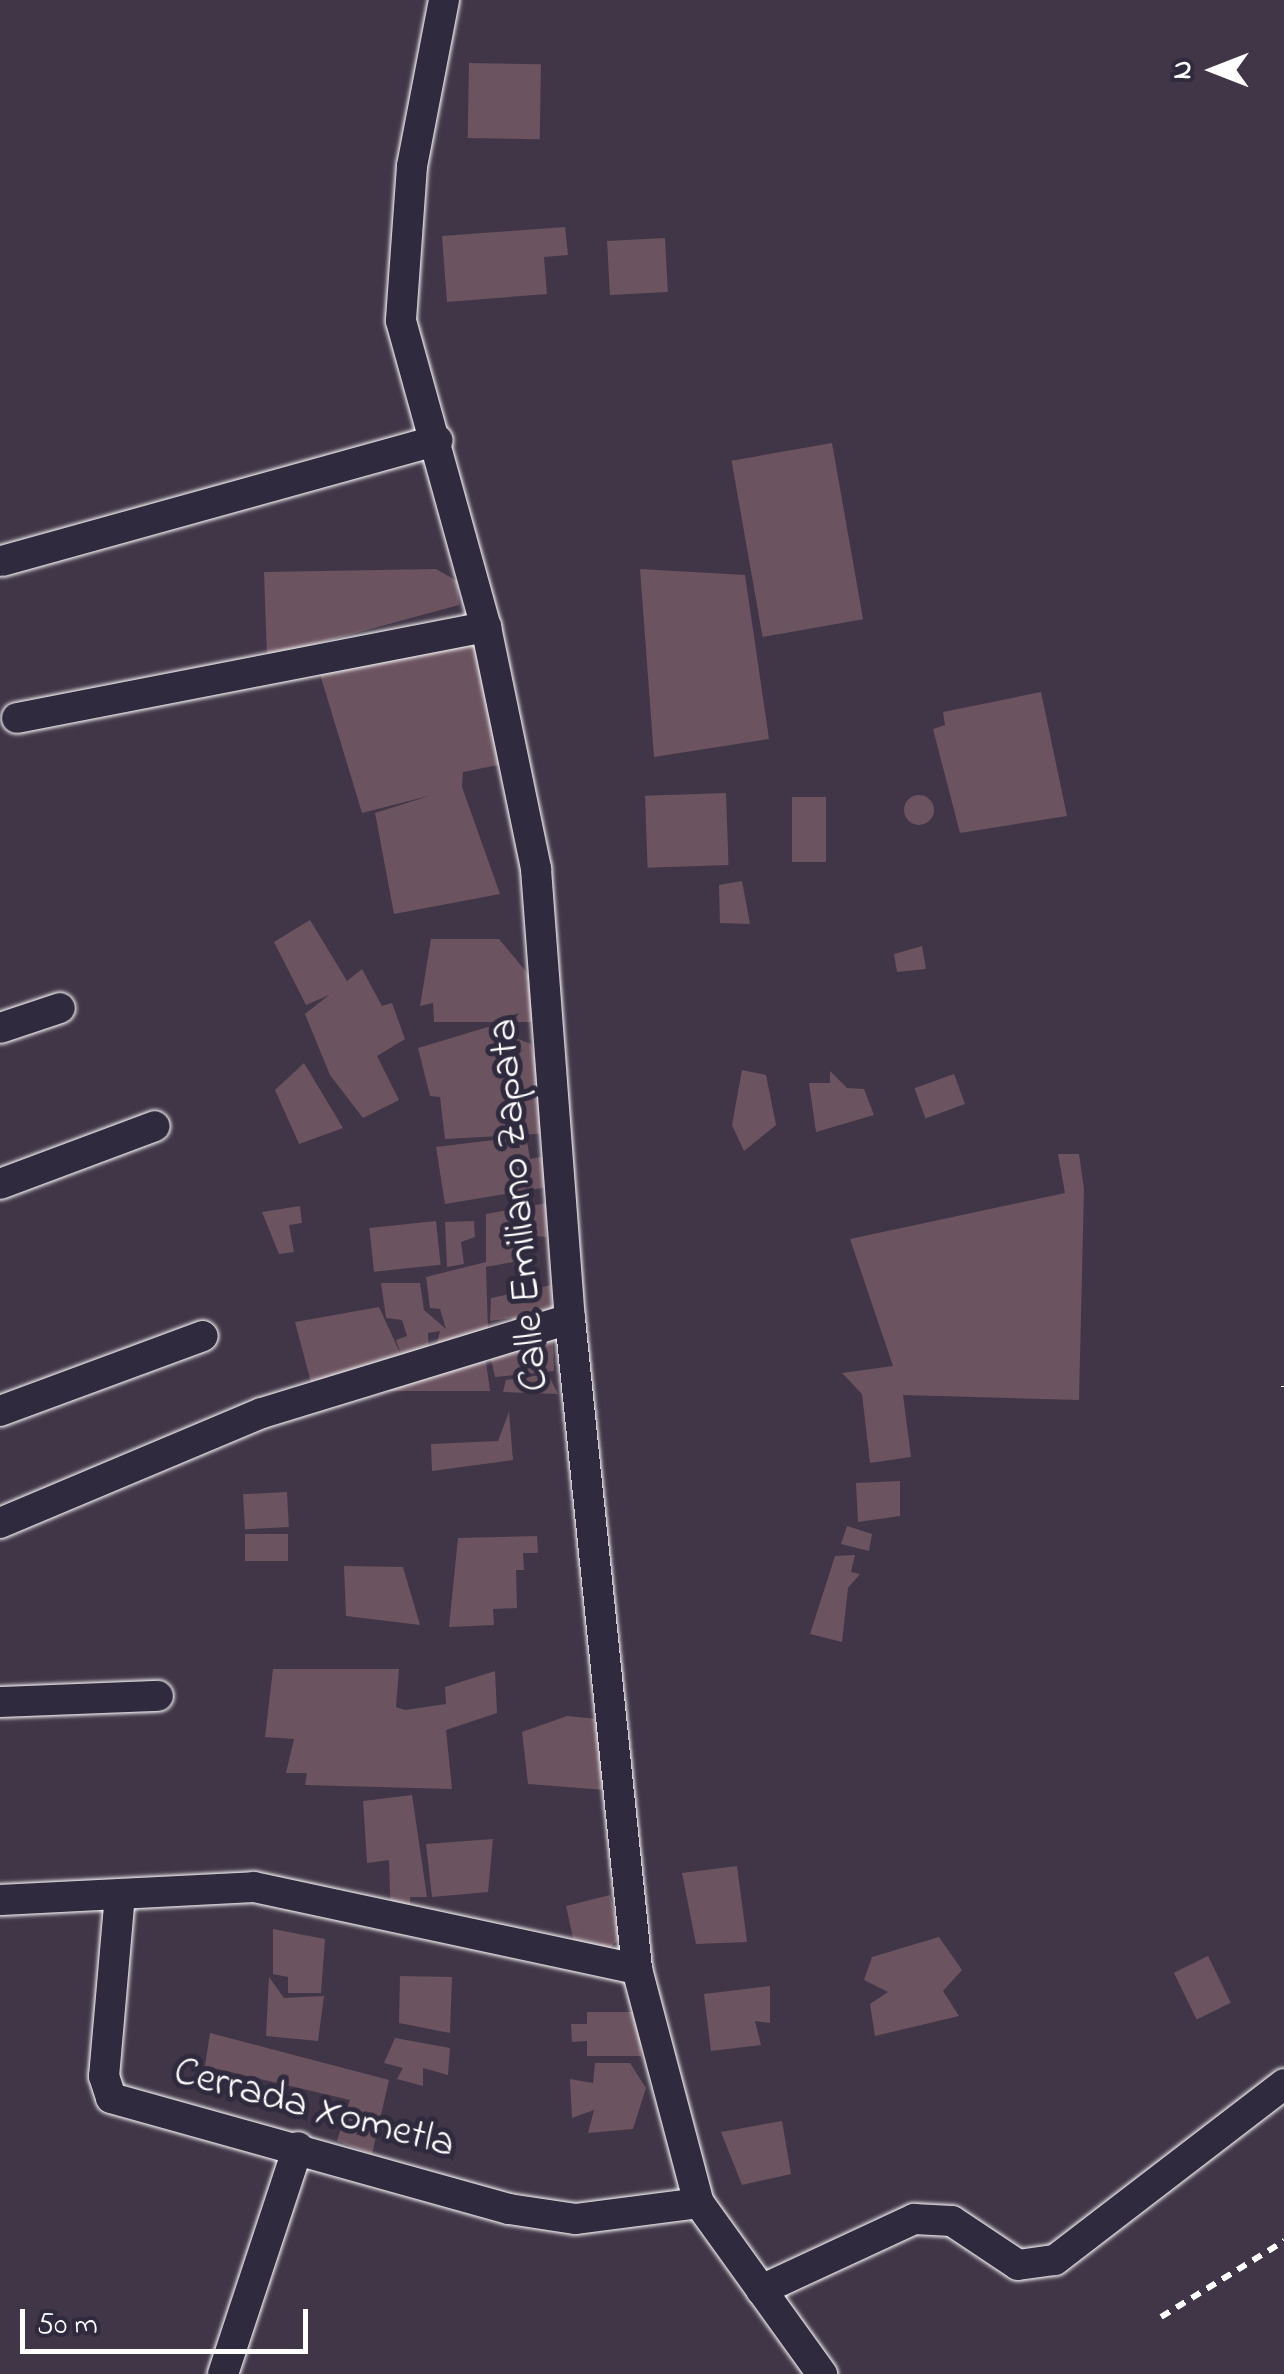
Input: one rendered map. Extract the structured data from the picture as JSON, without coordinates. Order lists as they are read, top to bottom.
{
  "streets": {
    "street": ["Calle Emiliano Zapata", "Cerrada Xometla"]
  },
  "crossings": [
    ["Calle Emiliano Zapata", "Cerrada Xometla"]
  ],
  "scale_bar": "50 m",
  "north": "left"
}
